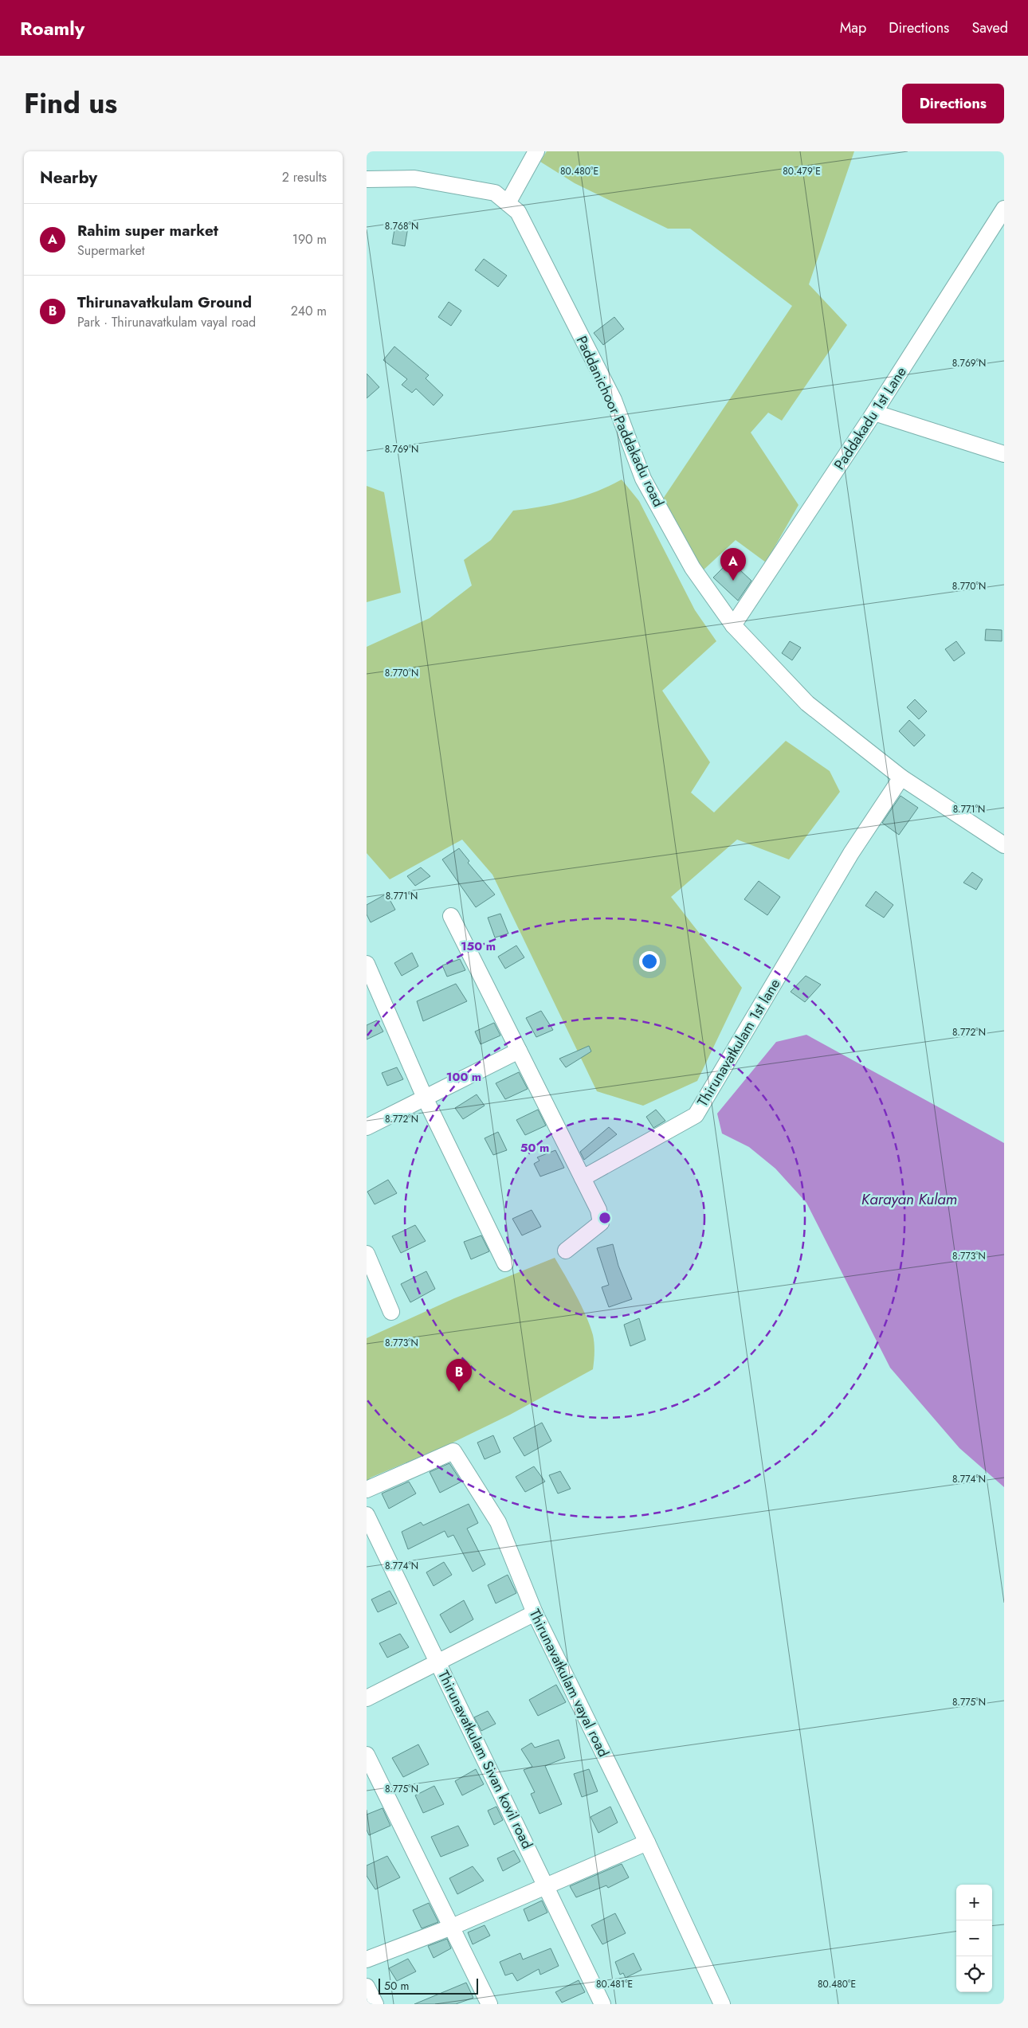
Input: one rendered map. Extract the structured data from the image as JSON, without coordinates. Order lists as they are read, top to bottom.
{
  "streets": {
    "street": [
      "Paddakadu 1st Lane",
      "Paddanichoor Paddakadu road",
      "Thirunavatkulam 1st lane",
      "Thirunavatkulam vayal road",
      "Thirunavatkulam Sivan kovil road"
    ]
  },
  "crossings": [
    ["Paddakadu 1st Lane", "Paddanichoor Paddakadu road"],
    ["Paddanichoor Paddakadu road", "Thirunavatkulam 1st lane"]
  ],
  "water": ["Karayan Kulam"],
  "scale_bar": "50 m",
  "page": {
    "header": "Roamly",
    "nav": ["Map", "Directions", "Saved"],
    "title": "Find us",
    "buttons": "Directions",
    "heading": ["Nearby", "2 results"],
    "list": [
      {
        "mark": "A",
        "name": "Rahim super market",
        "note": "Supermarket",
        "value": "190 m"
      },
      {
        "mark": "B",
        "name": "Thirunavatkulam Ground",
        "note": "Park · Thirunavatkulam vayal road",
        "value": "240 m"
      }
    ],
    "pins": ["A", "B"],
    "map_buttons": ["+", "−"],
    "scale": "50 m"
  },
  "coordinates": [
    "80.480°E",
    "80.479°E",
    "8.768°N",
    "8.769°N",
    "8.770°N",
    "8.771°N",
    "8.772°N",
    "8.773°N",
    "8.774°N",
    "8.775°N",
    "80.481°E"
  ],
  "rings": ["150 m", "100 m", "50 m"]
}
